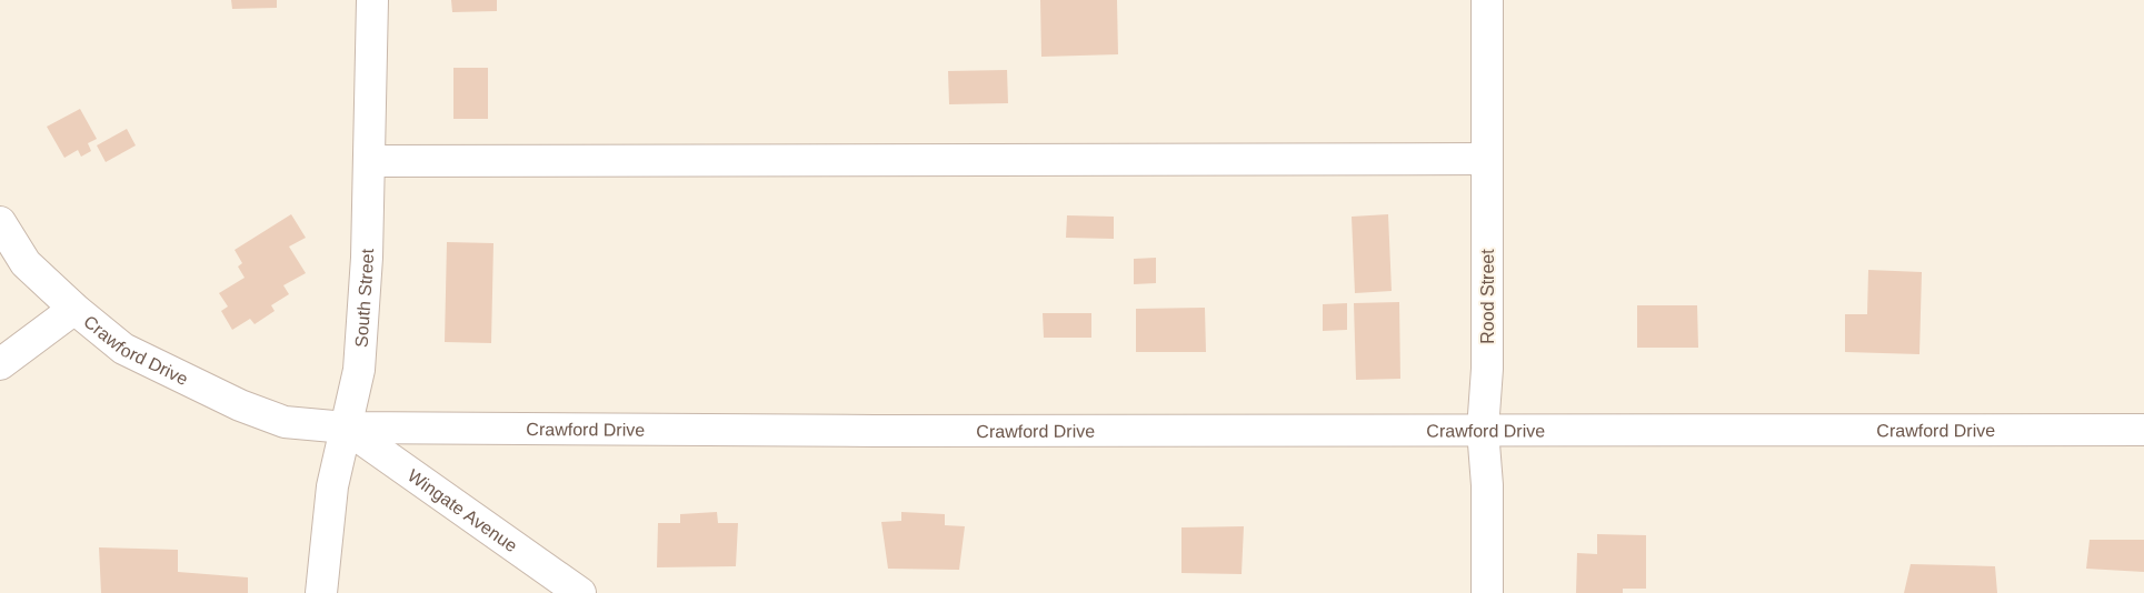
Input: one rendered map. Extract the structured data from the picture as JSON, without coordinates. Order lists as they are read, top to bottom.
{
  "streets": {
    "street": [
      "Rood Street",
      "South Street",
      "Crawford Drive",
      "Wingate Avenue"
    ]
  },
  "crossings": [
    ["Rood Street", "Crawford Drive"],
    ["South Street", "Crawford Drive"],
    ["South Street", "Wingate Avenue"],
    ["Crawford Drive", "Wingate Avenue"]
  ]
}
